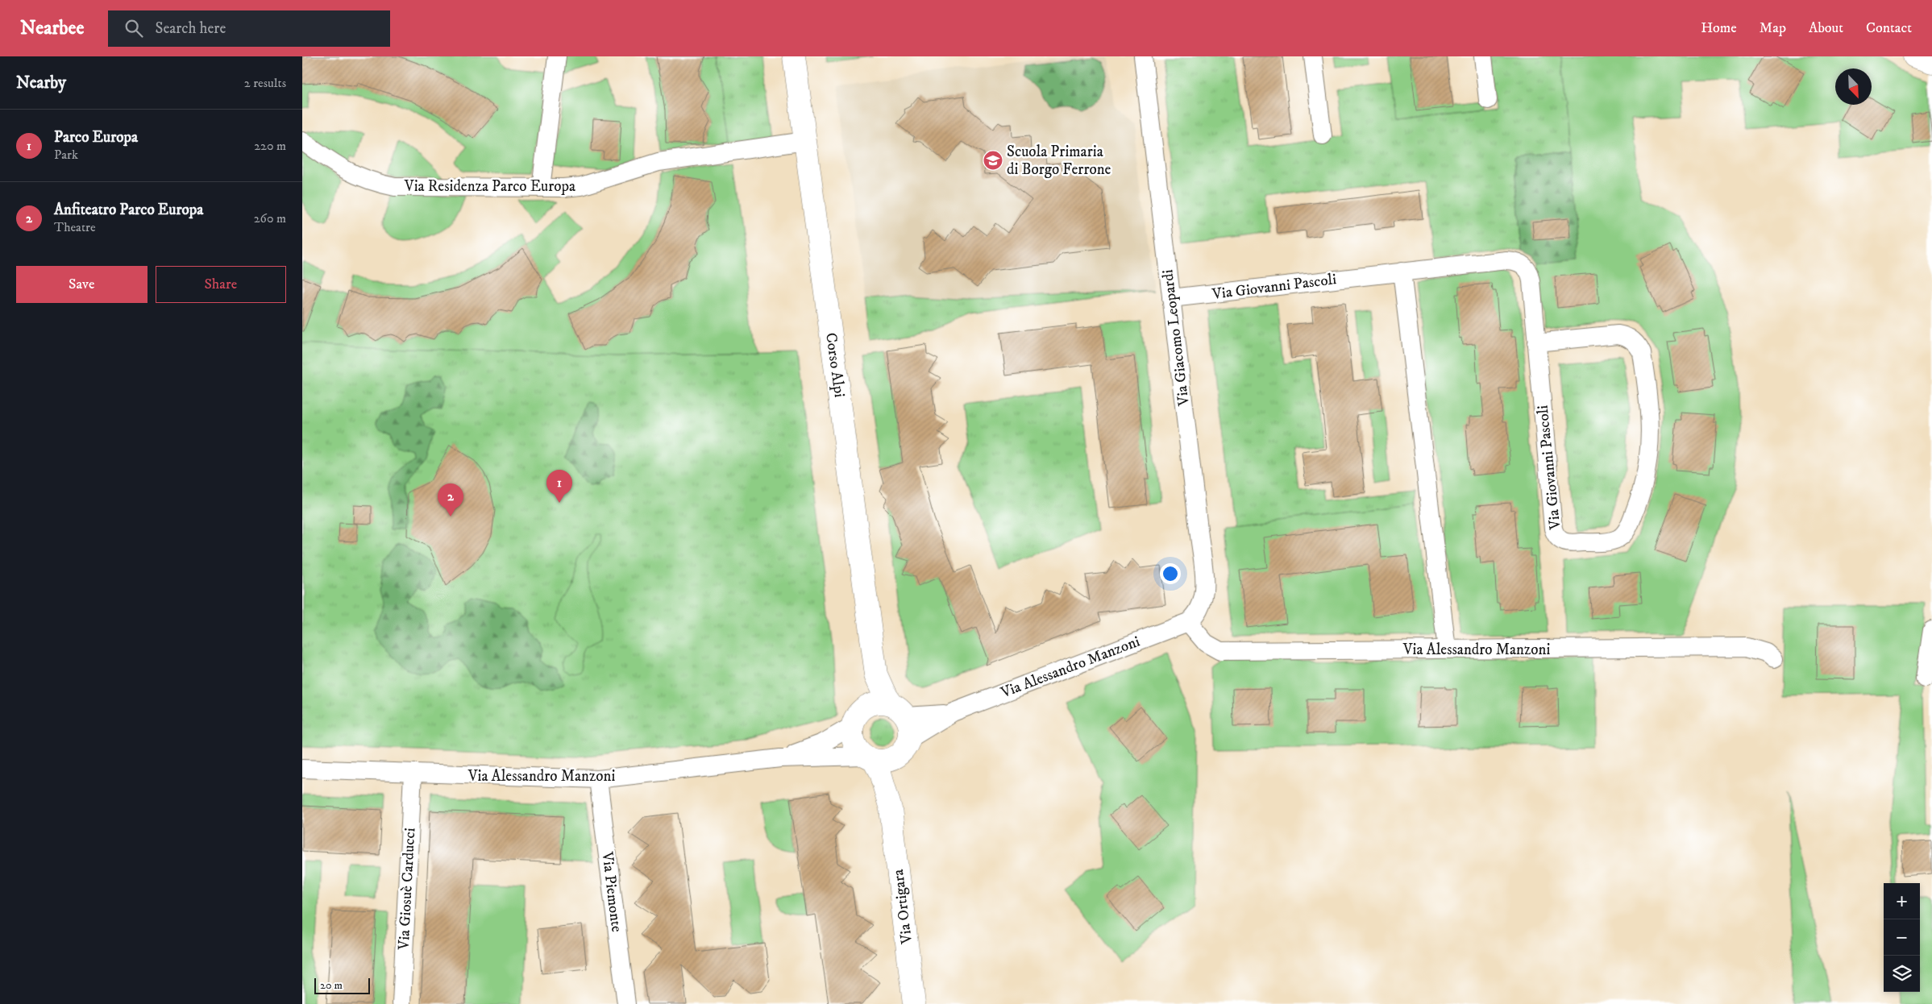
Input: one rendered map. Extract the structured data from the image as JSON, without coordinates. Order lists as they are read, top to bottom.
{
  "streets": {
    "street": [
      "Via Residenza Parco Europa",
      "Via Giovanni Pascoli",
      "Via Giacomo Leopardi",
      "Corso Alpi",
      "Via Alessandro Manzoni",
      "Via Giosuè Carducci",
      "Via Piemonte",
      "Via Ortigara"
    ]
  },
  "crossings": [
    ["Via Residenza Parco Europa", "Corso Alpi"],
    ["Via Giovanni Pascoli", "Via Giacomo Leopardi"],
    ["Via Giacomo Leopardi", "Via Alessandro Manzoni"],
    ["Corso Alpi", "Via Alessandro Manzoni"],
    ["Corso Alpi", "Via Ortigara"],
    ["Via Alessandro Manzoni", "Via Giosuè Carducci"],
    ["Via Alessandro Manzoni", "Via Piemonte"],
    ["Via Alessandro Manzoni", "Via Ortigara"]
  ],
  "places": {
    "school or university": ["Scuola Primaria di Borgo Ferrone"]
  },
  "scale_bar": "20 m",
  "north": "bottom right",
  "page": {
    "header": "Nearbee",
    "search": "Search here",
    "nav": [
      "Home",
      "Map",
      "About",
      "Contact"
    ],
    "heading": ["Nearby", "2 results"],
    "list": [
      {
        "mark": "1",
        "name": "Parco Europa",
        "note": "Park",
        "value": "220 m"
      },
      {
        "mark": "2",
        "name": "Anfiteatro Parco Europa",
        "note": "Theatre",
        "value": "260 m"
      }
    ],
    "buttons": ["Save", "Share"],
    "pins": ["1", "2"],
    "map_buttons": ["+", "−"],
    "scale": "20 m"
  }
}
